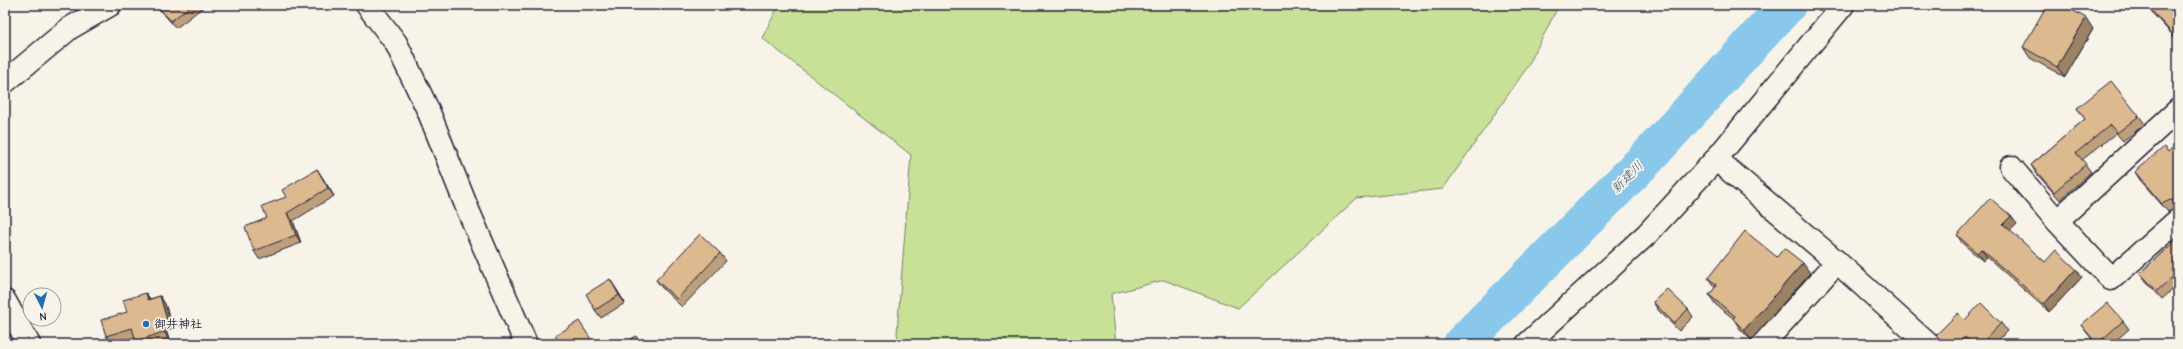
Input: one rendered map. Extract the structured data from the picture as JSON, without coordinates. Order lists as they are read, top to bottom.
{
  "water": ["新建川"],
  "places": ["御井神社"],
  "north": "bottom"
}
